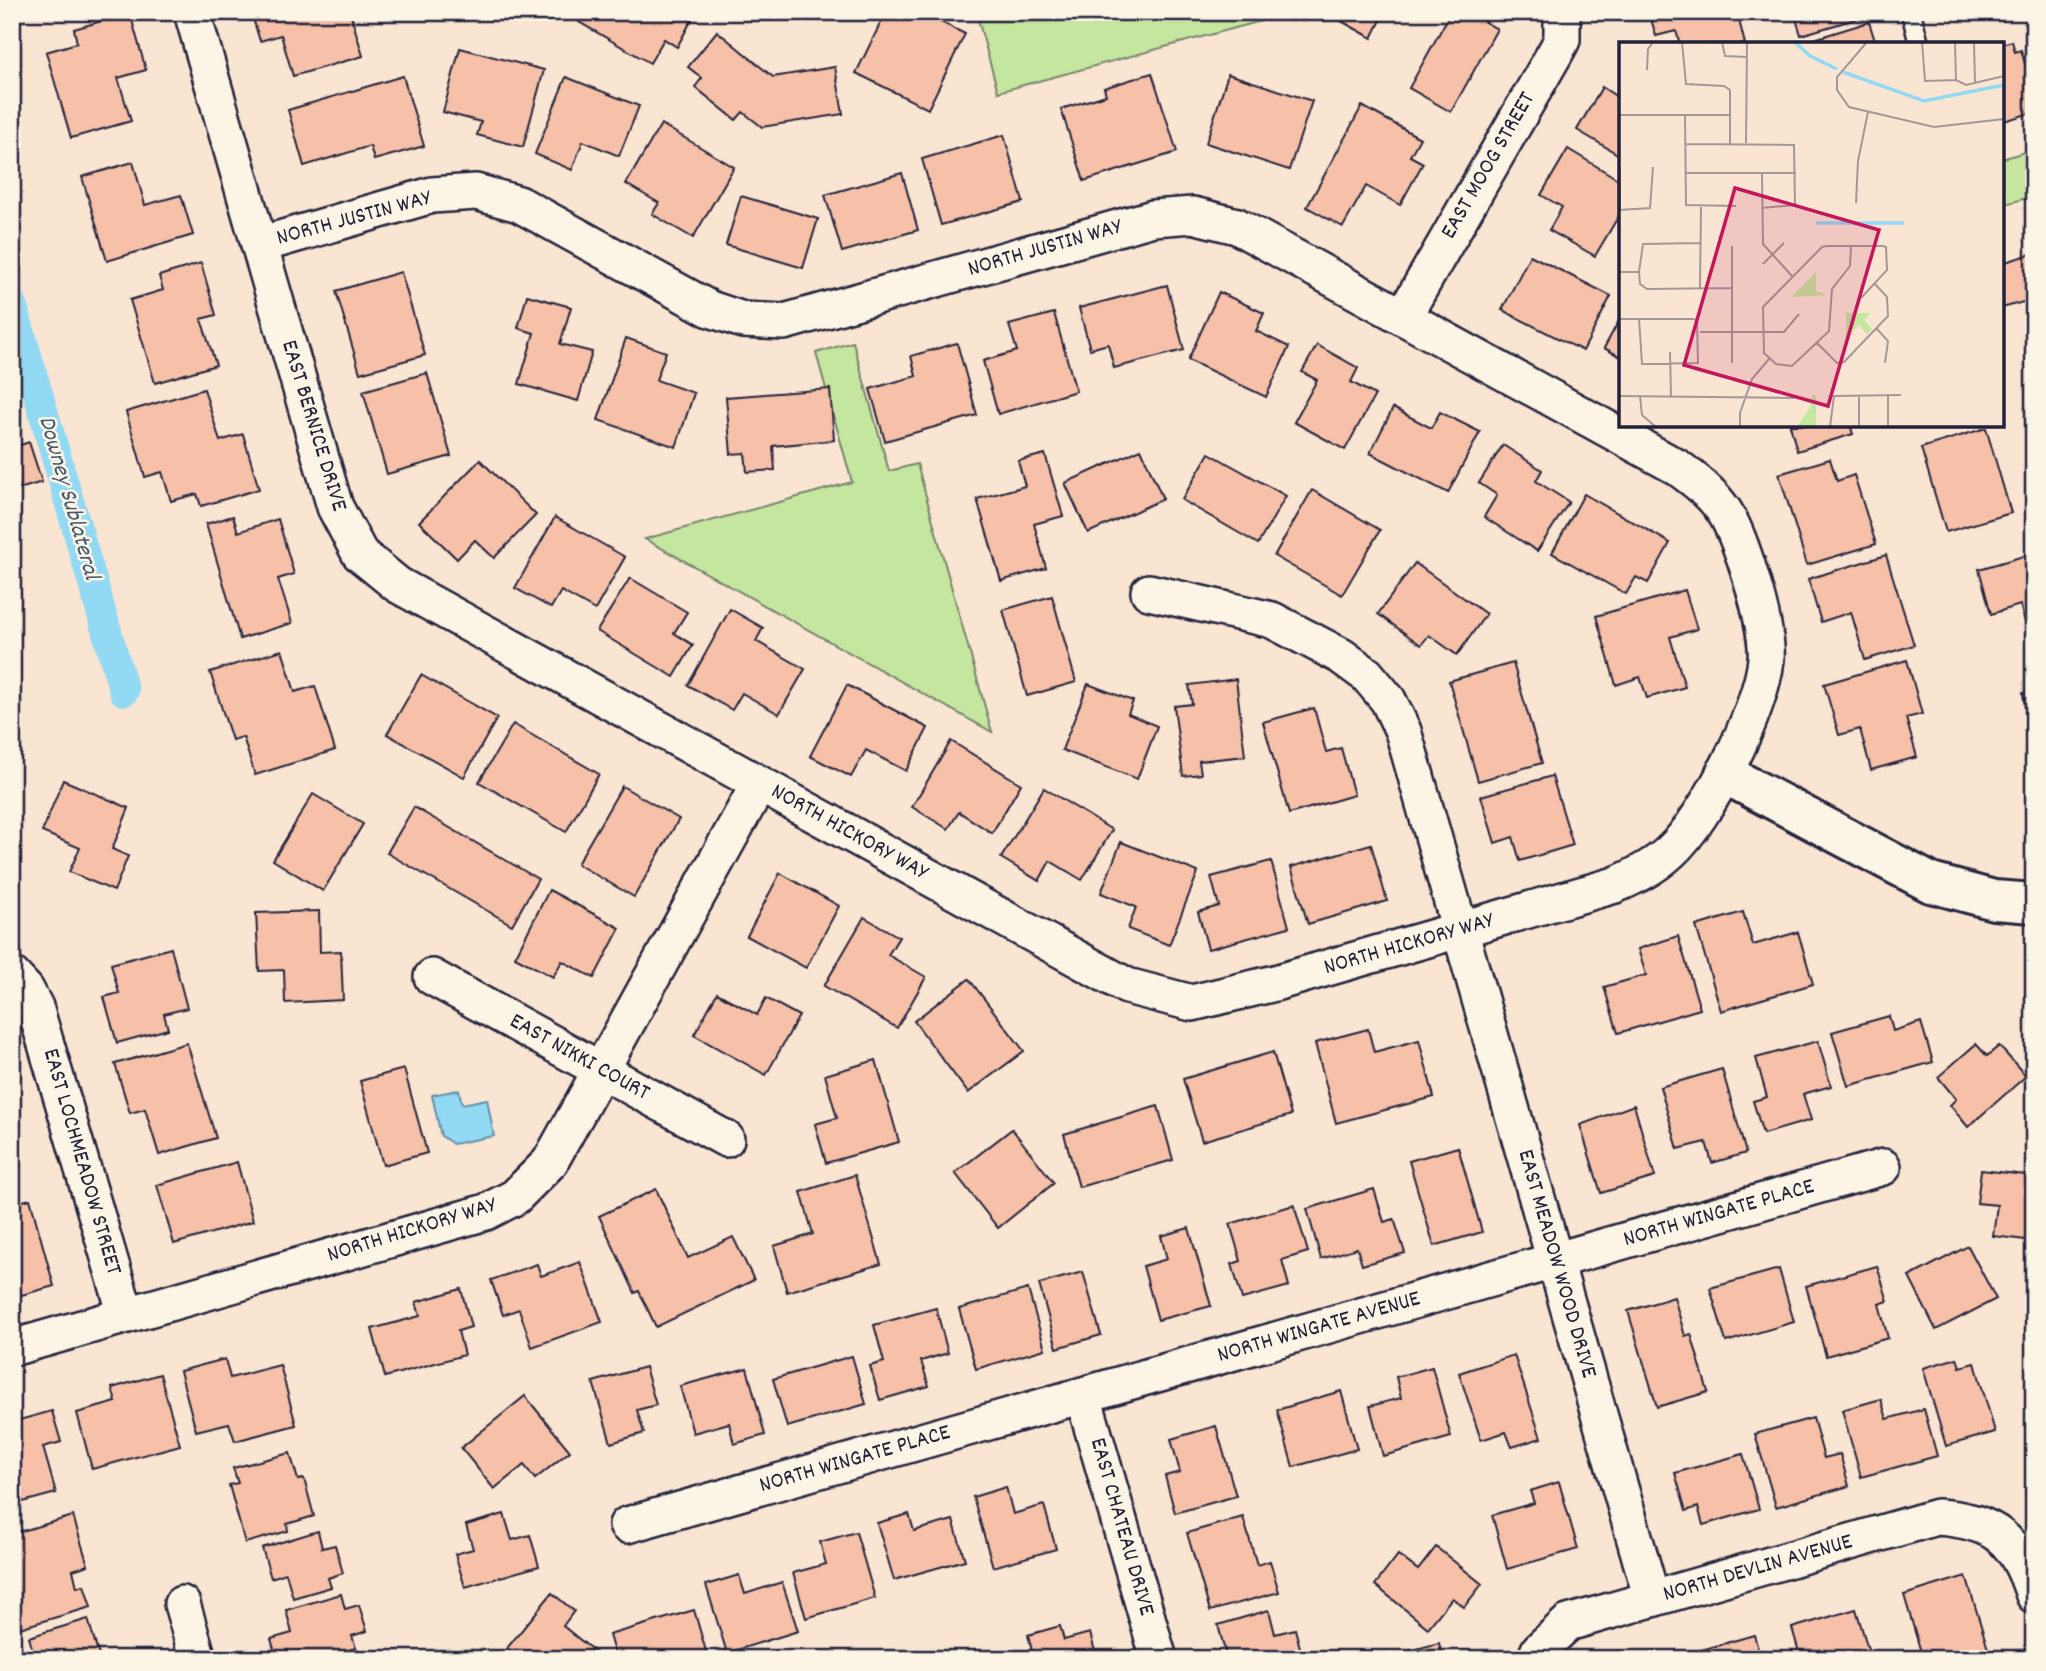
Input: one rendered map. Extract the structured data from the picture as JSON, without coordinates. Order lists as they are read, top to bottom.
{
  "streets": {
    "street": [
      "EAST MOOG STREET",
      "NORTH JUSTIN WAY",
      "EAST BERNICE DRIVE",
      "NORTH HICKORY WAY",
      "EAST NIKKI COURT",
      "EAST LOCHMEADOW STREET",
      "NORTH WINGATE PLACE",
      "EAST MEADOW WOOD DRIVE",
      "NORTH WINGATE AVENUE",
      "EAST CHATEAU DRIVE",
      "NORTH DEVLIN AVENUE"
    ]
  },
  "crossings": [
    ["EAST MOOG STREET", "NORTH JUSTIN WAY"],
    ["NORTH JUSTIN WAY", "EAST BERNICE DRIVE"],
    ["NORTH JUSTIN WAY", "NORTH HICKORY WAY"],
    ["EAST BERNICE DRIVE", "NORTH HICKORY WAY"],
    ["NORTH HICKORY WAY", "EAST NIKKI COURT"],
    ["NORTH HICKORY WAY", "EAST LOCHMEADOW STREET"],
    ["NORTH HICKORY WAY", "EAST MEADOW WOOD DRIVE"],
    ["NORTH WINGATE PLACE", "EAST MEADOW WOOD DRIVE"],
    ["NORTH WINGATE PLACE", "NORTH WINGATE AVENUE"],
    ["NORTH WINGATE PLACE", "EAST CHATEAU DRIVE"],
    ["EAST MEADOW WOOD DRIVE", "NORTH WINGATE AVENUE"],
    ["EAST MEADOW WOOD DRIVE", "NORTH DEVLIN AVENUE"],
    ["NORTH WINGATE AVENUE", "EAST CHATEAU DRIVE"]
  ],
  "water": ["Downey Sublateral"]
}
